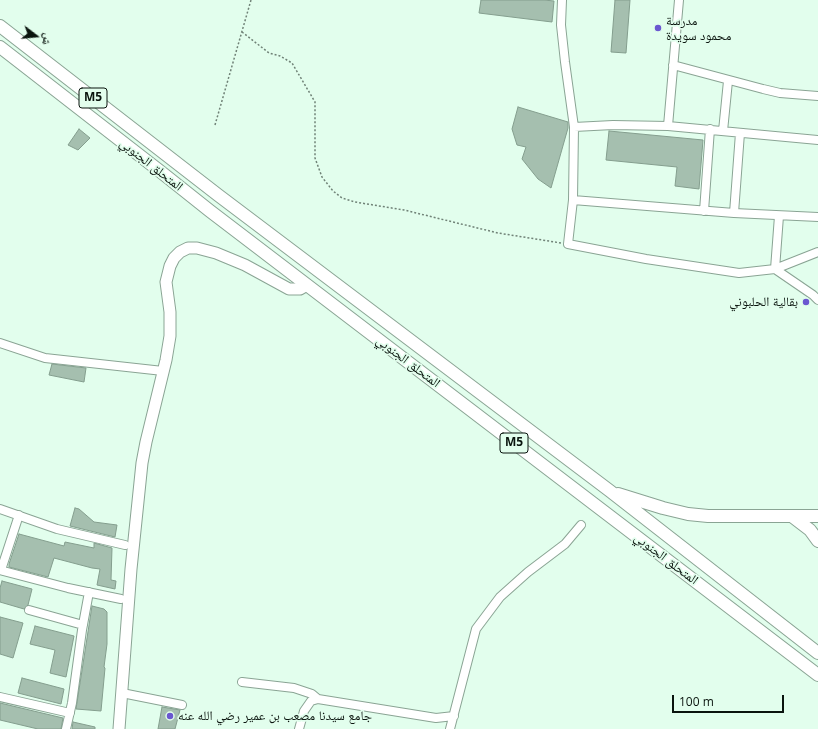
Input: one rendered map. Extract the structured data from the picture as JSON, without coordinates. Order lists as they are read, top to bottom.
{
  "streets": {
    "highway": ["M5", "المتحلق الجنوبي"]
  },
  "places": ["مدرسة محمود سويدة", "بقالية الحلبوني", "جامع سيدنا مصعب بن عمير رضي الله عنه"],
  "scale_bar": "100 m",
  "north": "right"
}
